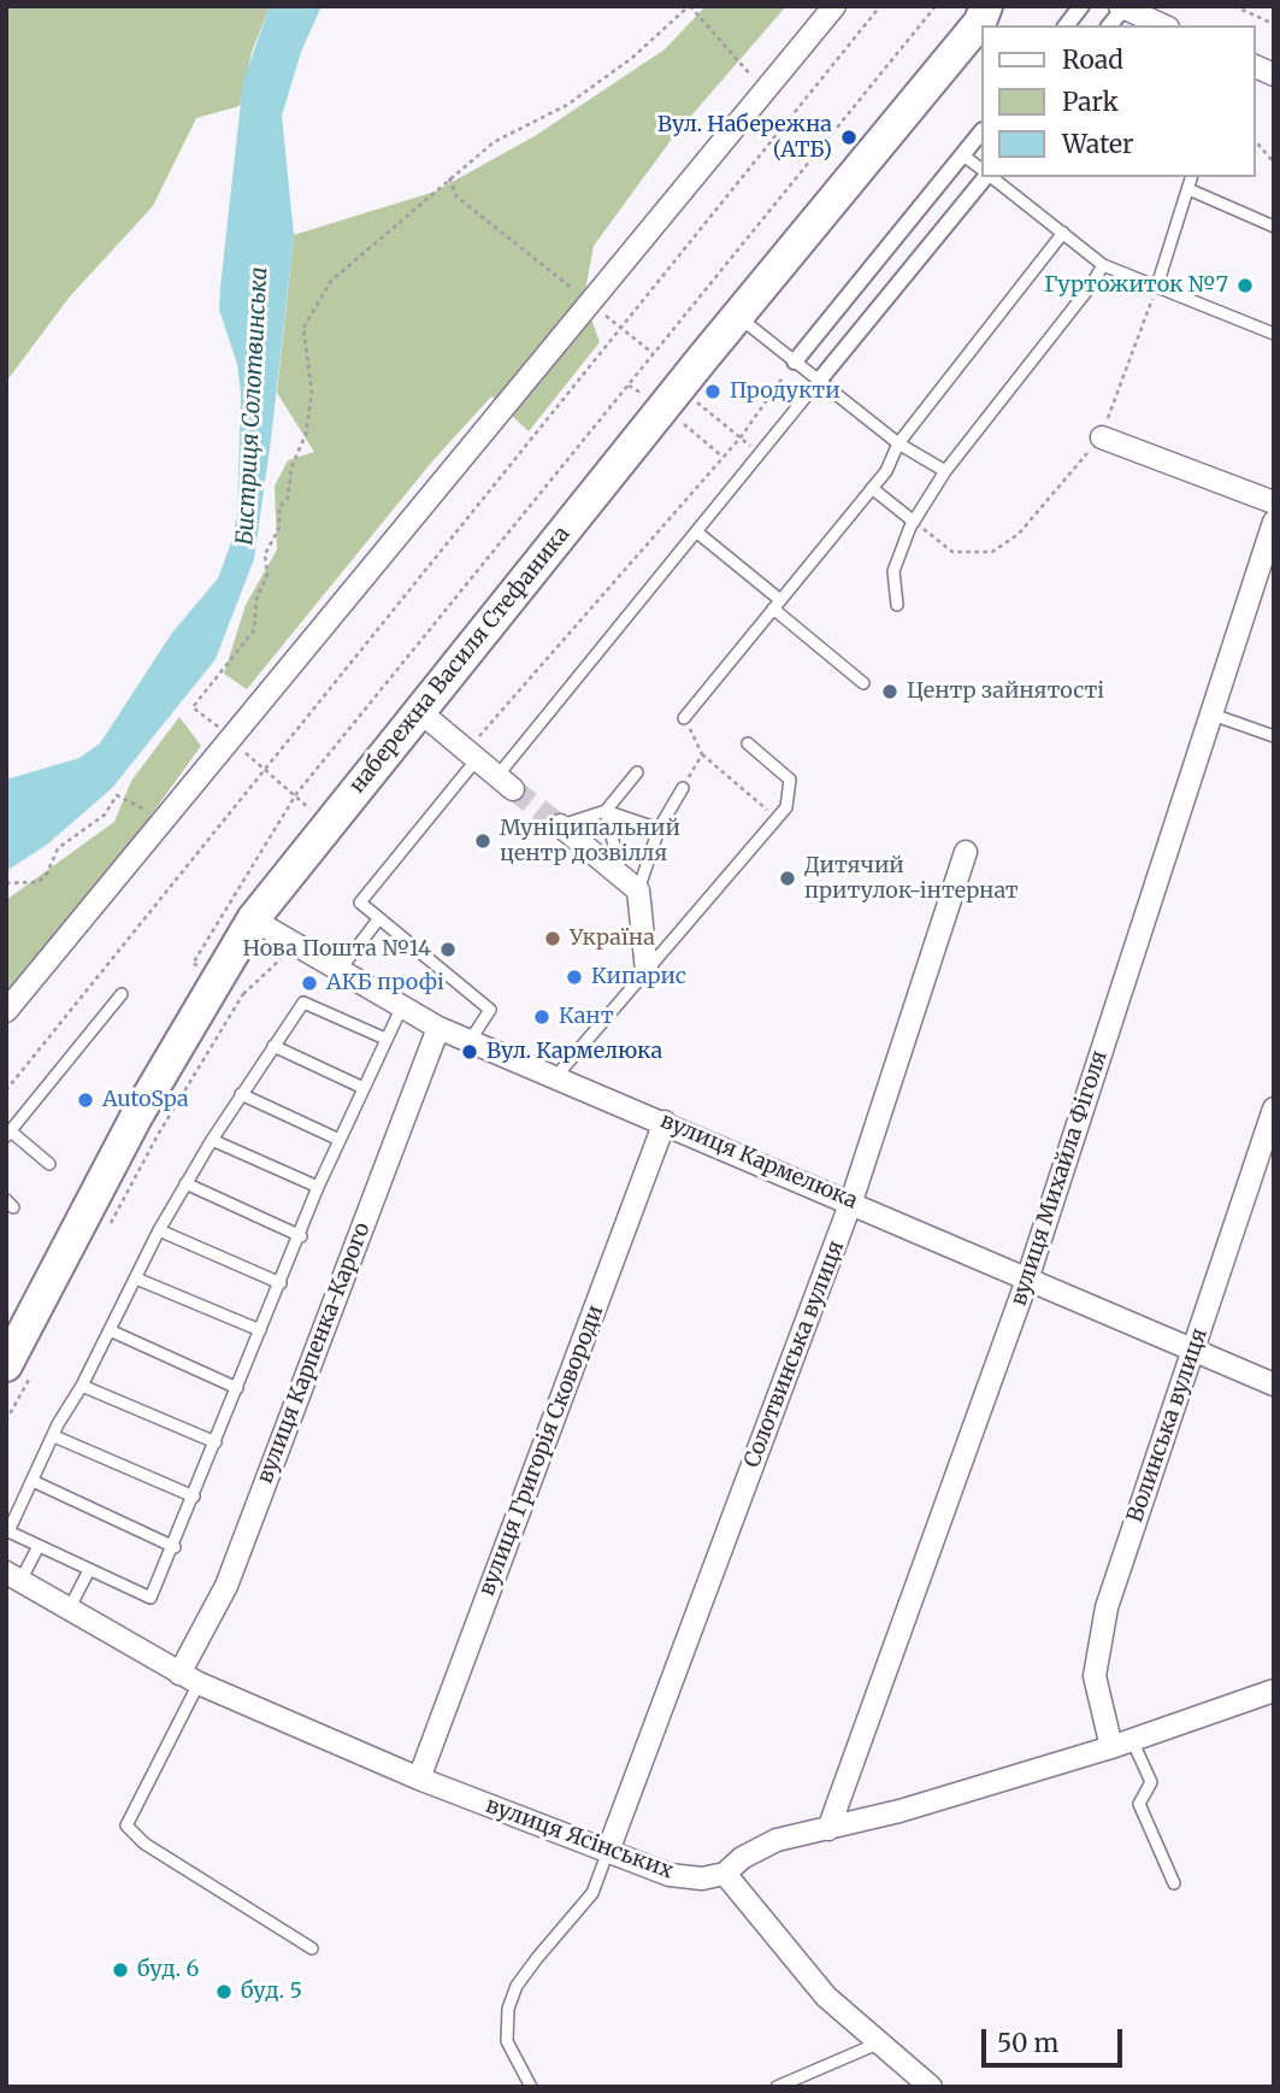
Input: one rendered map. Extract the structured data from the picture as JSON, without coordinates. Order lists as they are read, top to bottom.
{
  "streets": {
    "main road": ["набережна Василя Стефаника"],
    "street": [
      "вулиця Кармелюка",
      "вулиця Михайла Фіголя",
      "вулиця Карпенка-Карого",
      "Солотвинська вулиця",
      "Волинська вулиця",
      "вулиця Григорія Сковороди",
      "вулиця Ясінських"
    ]
  },
  "crossings": [
    ["набережна Василя Стефаника", "вулиця Кармелюка"],
    ["вулиця Кармелюка", "вулиця Михайла Фіголя"],
    ["вулиця Кармелюка", "вулиця Карпенка-Карого"],
    ["вулиця Кармелюка", "Солотвинська вулиця"],
    ["вулиця Кармелюка", "Волинська вулиця"],
    ["вулиця Кармелюка", "вулиця Григорія Сковороди"],
    ["вулиця Карпенка-Карого", "вулиця Ясінських"],
    ["Солотвинська вулиця", "вулиця Ясінських"],
    ["вулиця Григорія Сковороди", "вулиця Ясінських"]
  ],
  "water": ["Бистриця Солотвинська"],
  "places": [
    "Вул. Набережна (АТБ)",
    "Гуртожиток №7",
    "Продукти",
    "Центр зайнятості",
    "Муніципальний центр дозвілля",
    "Дитячий притулок-інтернат",
    "Україна",
    "Нова Пошта №14",
    "Кипарис",
    "АКБ профі",
    "Кант",
    "Вул. Кармелюка",
    "AutoSpa",
    "буд. 6",
    "буд. 5"
  ],
  "legend": ["Road", "Park", "Water"],
  "scale_bar": "50 m"
}
